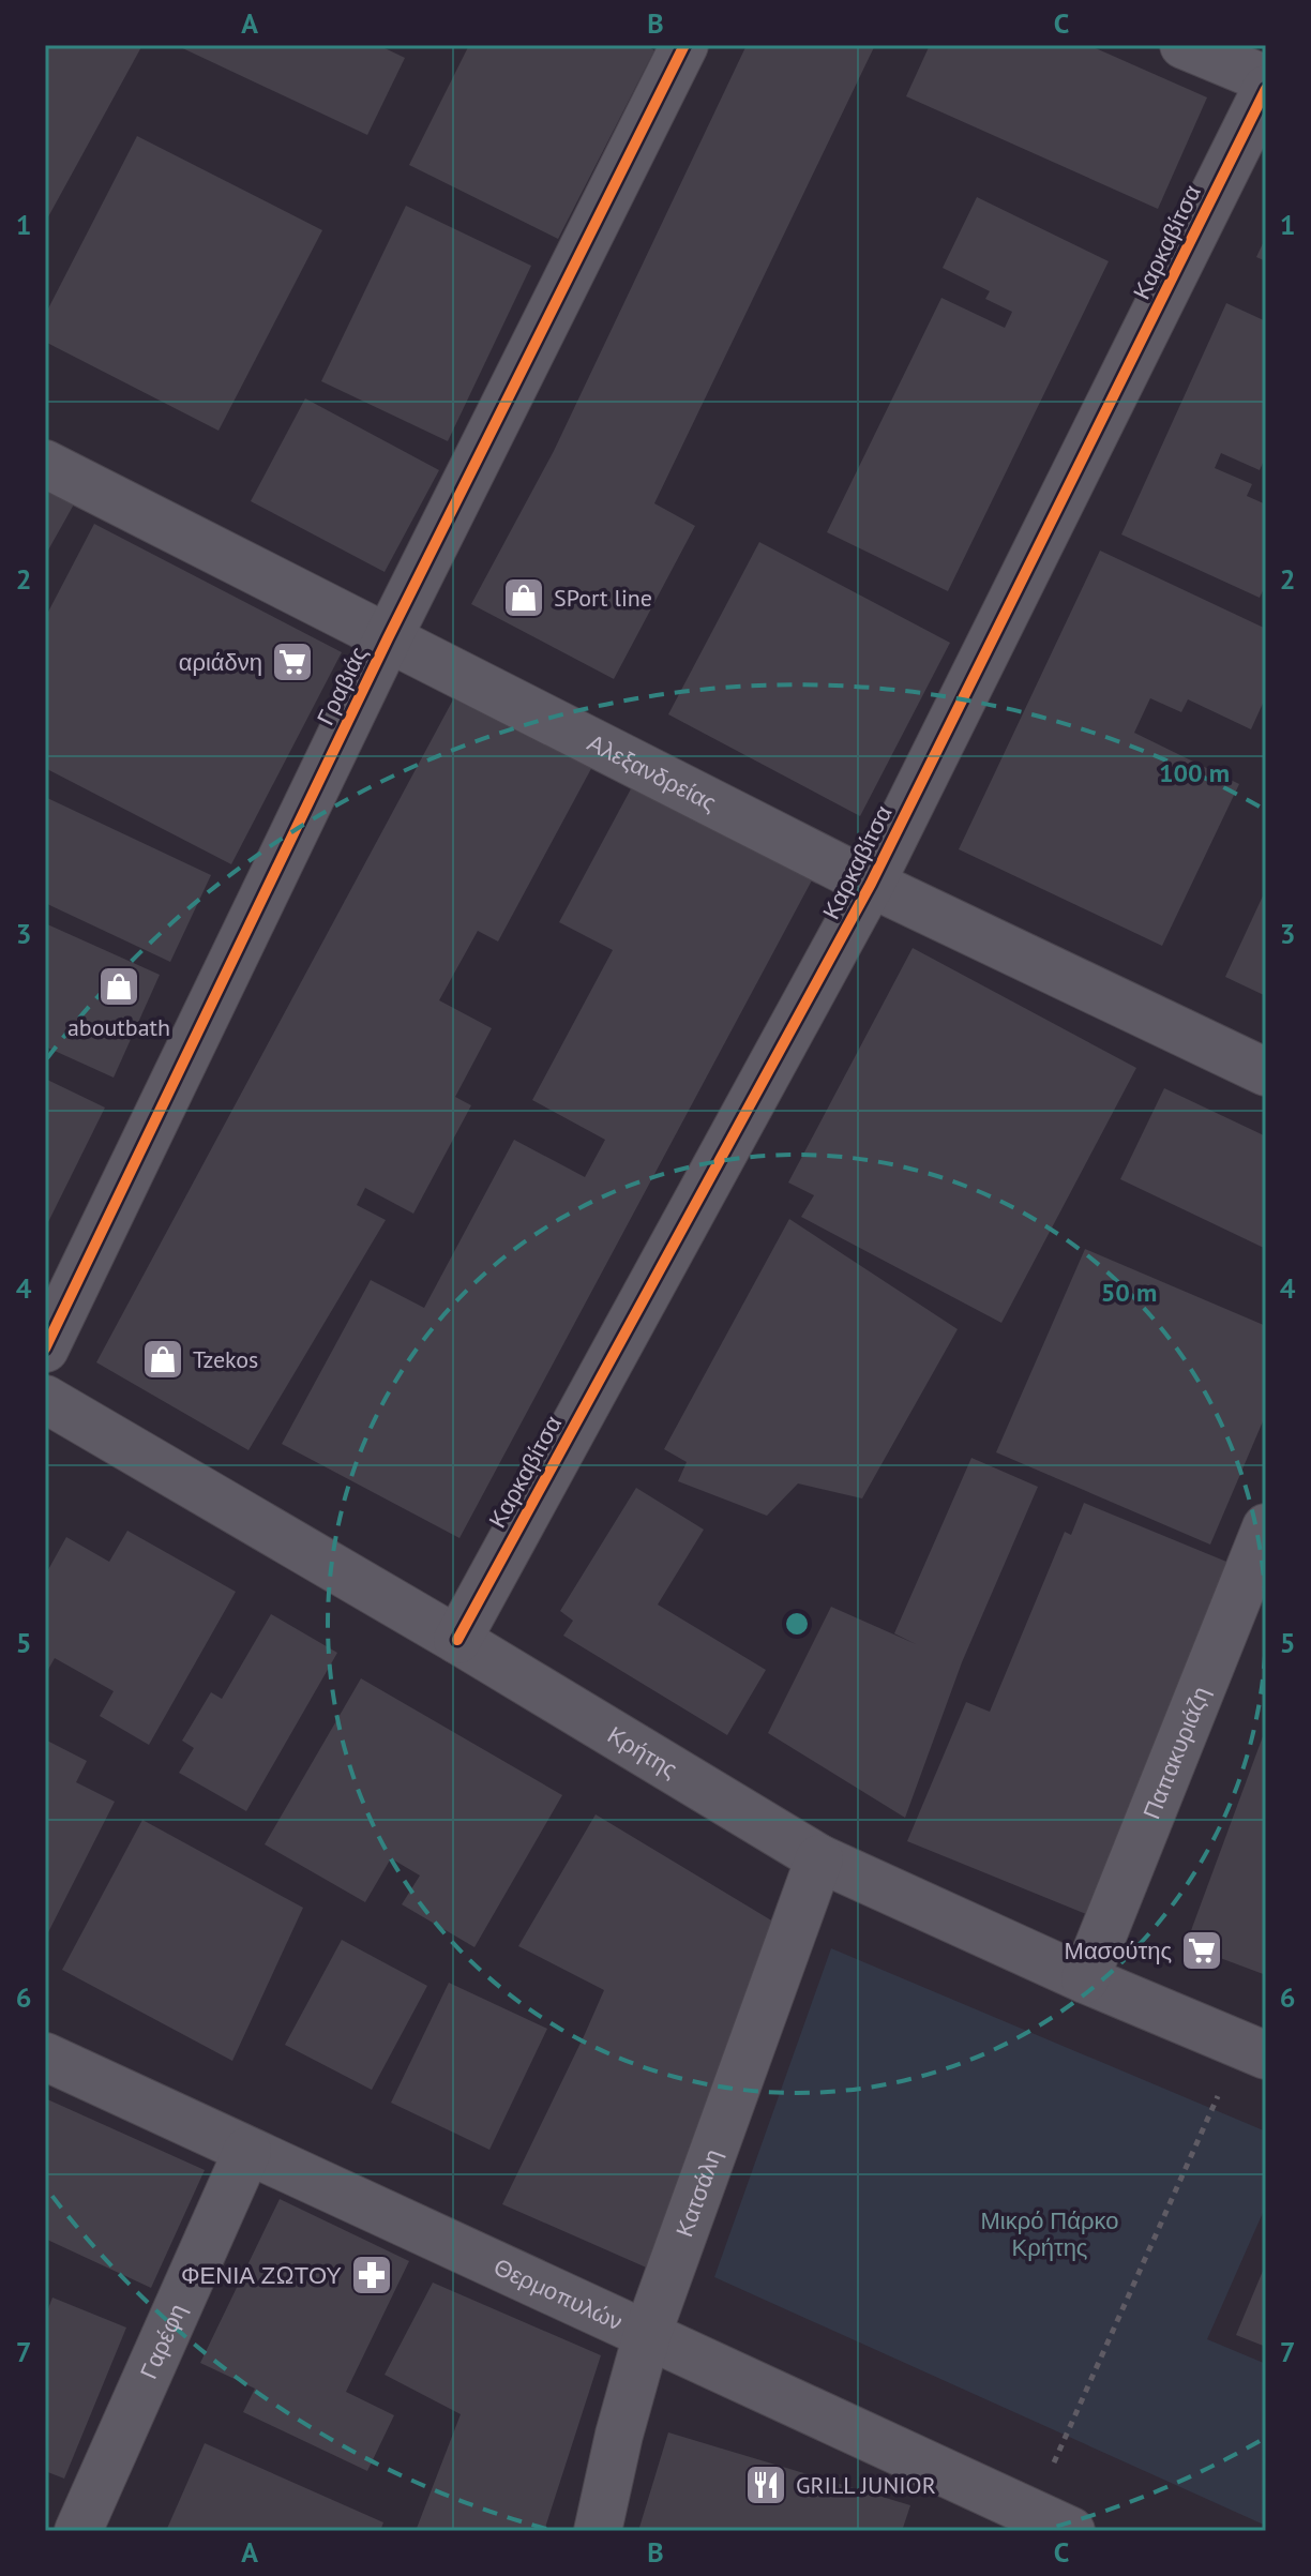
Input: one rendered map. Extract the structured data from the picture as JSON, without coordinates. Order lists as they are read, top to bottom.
{
  "streets": {
    "street": [
      "Καρκαβίτσα",
      "Γραβιάς",
      "Αλεξανδρείας",
      "Κρήτης",
      "Παπακυριάζη",
      "Κατσάλη",
      "Θερμοπυλών",
      "Γαρέφη"
    ]
  },
  "crossings": [
    ["Καρκαβίτσα", "Αλεξανδρείας"],
    ["Καρκαβίτσα", "Κρήτης"],
    ["Γραβιάς", "Αλεξανδρείας"],
    ["Κρήτης", "Παπακυριάζη"],
    ["Κρήτης", "Κατσάλη"],
    ["Κατσάλη", "Θερμοπυλών"],
    ["Θερμοπυλών", "Γαρέφη"]
  ],
  "parks": ["Μικρό Πάρκο Κρήτης"],
  "places": {
    "shop": ["SPort line", "aboutbath", "Tzekos"],
    "supermarket": ["αριάδνη", "Μασούτης"],
    "pharmacy": ["ΦΕΝΙΑ ΖΩΤΟΥ"],
    "restaurant": ["GRILL JUNIOR"]
  },
  "grid": {
    "columns": ["A", "B", "C"],
    "rows": [
      "1",
      "2",
      "3",
      "4",
      "5",
      "6",
      "7"
    ]
  },
  "rings": ["100 m", "50 m"]
}
